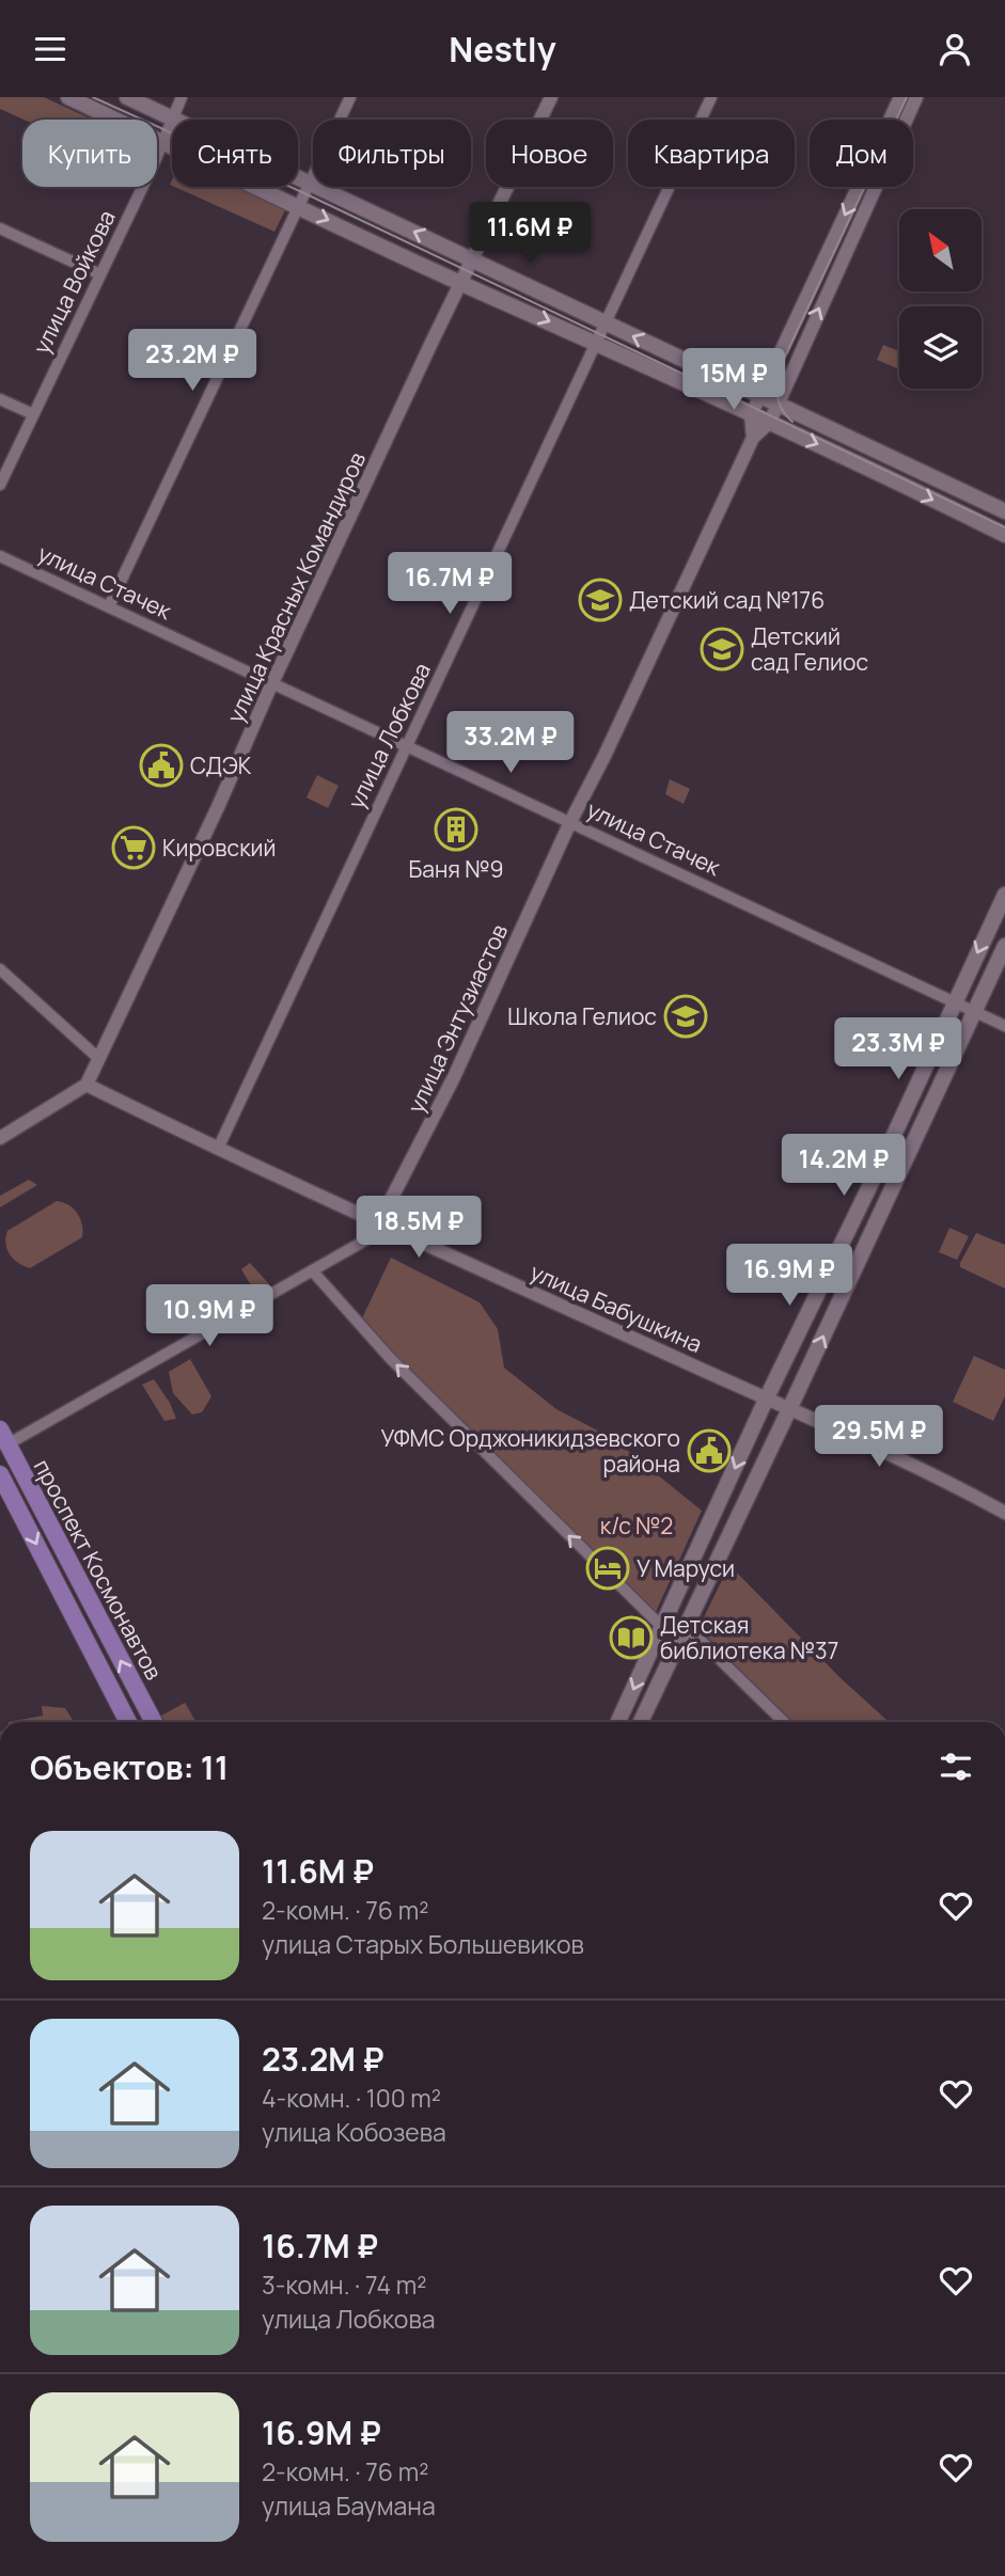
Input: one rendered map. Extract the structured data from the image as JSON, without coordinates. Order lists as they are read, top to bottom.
{
  "streets": {
    "main road": ["проспект Космонавтов"],
    "street": [
      "улица Войкова",
      "улица Стачек",
      "улица Красных Командиров",
      "улица Лобкова",
      "улица Энтузиастов",
      "улица Бабушкина"
    ]
  },
  "crossings": [
    ["улица Стачек", "улица Красных Командиров"],
    ["улица Стачек", "улица Лобкова"],
    ["улица Стачек", "улица Энтузиастов"],
    ["улица Красных Командиров", "улица Бабушкина"],
    ["улица Лобкова", "улица Бабушкина"],
    ["улица Энтузиастов", "улица Бабушкина"],
    ["улица Энтузиастов", "проспект Космонавтов"]
  ],
  "parks": ["к/с №2"],
  "places": {
    "school or university": ["Детский сад №176", "Детский сад Гелиос", "Школа Гелиос"],
    "public building": ["СДЭК", "УФМС Орджоникидзевского района"],
    "building": ["Баня №9"],
    "supermarket": ["Кировский"],
    "hotel": ["У Маруси"],
    "library": ["Детская библиотека №37"]
  },
  "north": "top left",
  "page": {
    "header": "Nestly",
    "chip": [
      "Купить",
      "Снять",
      "Фильтры",
      "Новое",
      "Квартира",
      "Дом"
    ],
    "price": [
      "11.6M ₽",
      "23.2M ₽",
      "15M ₽",
      "16.7M ₽",
      "33.2M ₽",
      "23.3M ₽",
      "14.2M ₽",
      "18.5M ₽",
      "16.9M ₽",
      "10.9M ₽",
      "29.5M ₽"
    ],
    "heading": "Объектов: 11",
    "list": [
      {
        "name": "11.6M ₽",
        "note": "2-комн. · 76 m² · улица Старых Большевиков"
      },
      {
        "name": "23.2M ₽",
        "note": "4-комн. · 100 m² · улица Кобозева"
      },
      {
        "name": "16.7M ₽",
        "note": "3-комн. · 74 m² · улица Лобкова"
      },
      {
        "name": "16.9M ₽",
        "note": "2-комн. · 76 m² · улица Баумана"
      }
    ]
  }
}
